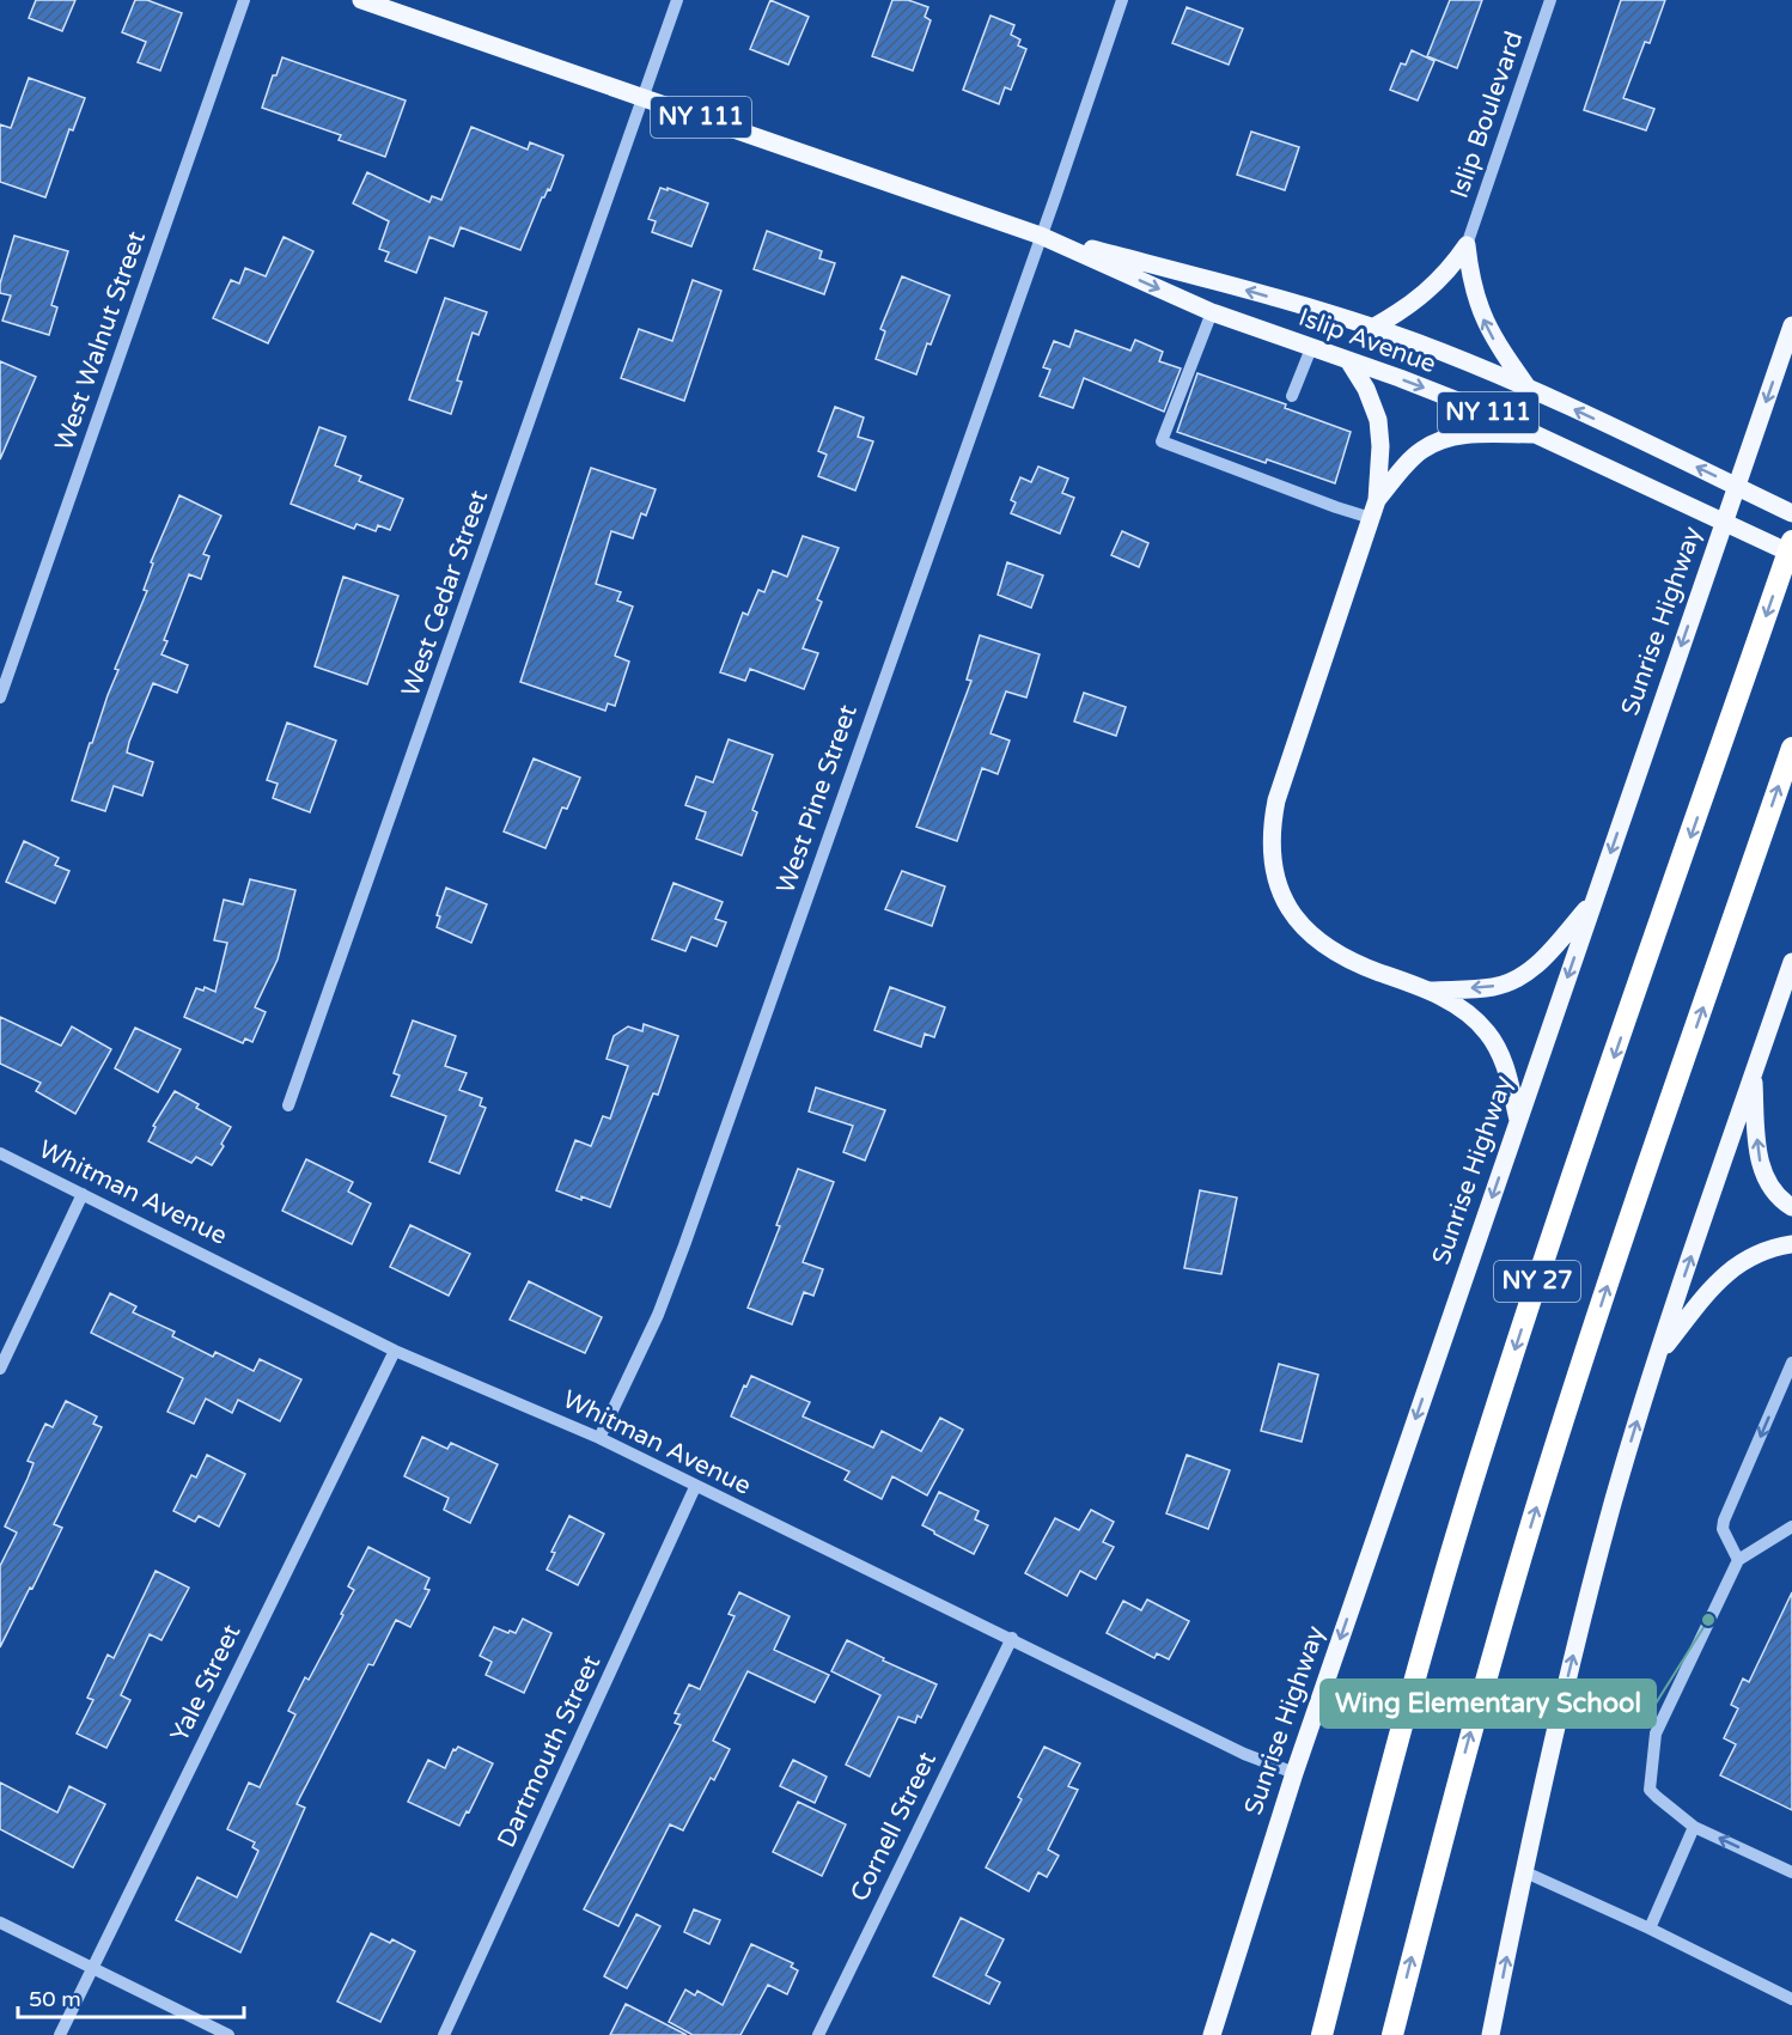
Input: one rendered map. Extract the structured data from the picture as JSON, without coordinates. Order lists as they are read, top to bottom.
{
  "streets": {
    "highway": ["NY 27"],
    "main road": ["NY 111", "Islip Avenue", "Sunrise Highway"],
    "street": [
      "Islip Boulevard",
      "West Walnut Street",
      "West Cedar Street",
      "West Pine Street",
      "Whitman Avenue",
      "Yale Street",
      "Dartmouth Street",
      "Cornell Street"
    ]
  },
  "crossings": [
    ["Islip Avenue", "West Cedar Street"],
    ["Islip Avenue", "West Pine Street"],
    ["Sunrise Highway", "Whitman Avenue"],
    ["West Pine Street", "Whitman Avenue"],
    ["Whitman Avenue", "Yale Street"],
    ["Whitman Avenue", "Dartmouth Street"],
    ["Whitman Avenue", "Cornell Street"]
  ],
  "one_way": ["Sunrise Highway"],
  "places": ["Wing Elementary School"],
  "scale_bar": "50 m"
}
